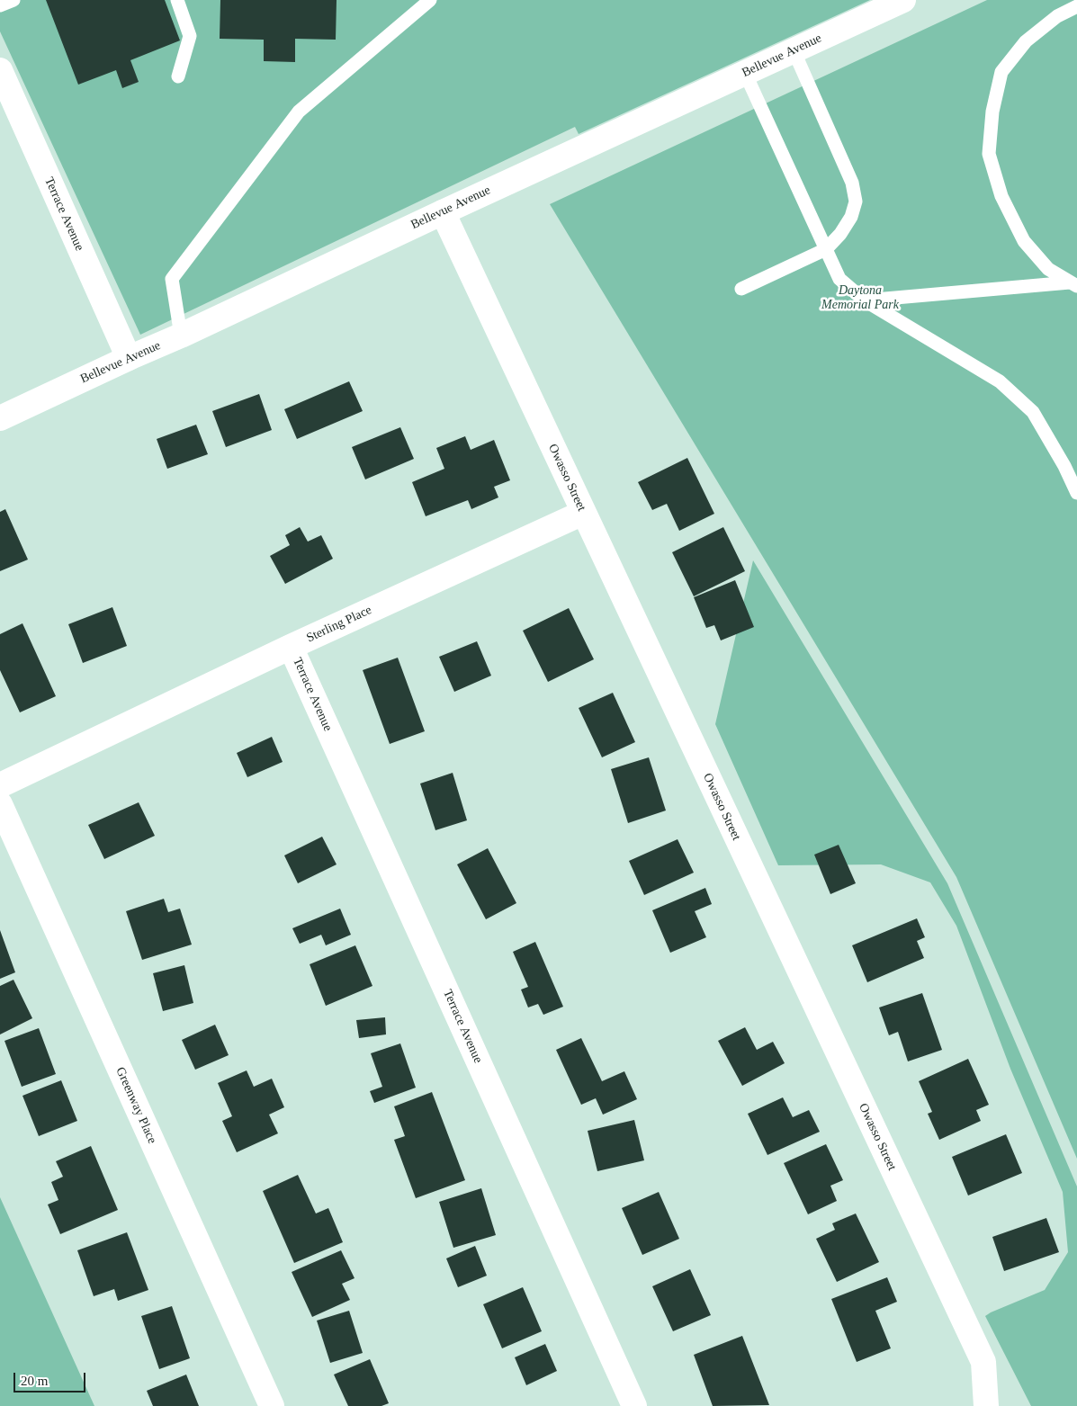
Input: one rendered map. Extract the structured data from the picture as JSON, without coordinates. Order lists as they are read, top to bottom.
{
  "streets": {
    "street": [
      "Bellevue Avenue",
      "Terrace Avenue",
      "Owasso Street",
      "Sterling Place",
      "Greenway Place"
    ]
  },
  "crossings": [
    ["Bellevue Avenue", "Terrace Avenue"],
    ["Bellevue Avenue", "Owasso Street"],
    ["Terrace Avenue", "Sterling Place"],
    ["Owasso Street", "Sterling Place"]
  ],
  "parks": ["Daytona Memorial Park"],
  "scale_bar": "20 m"
}
